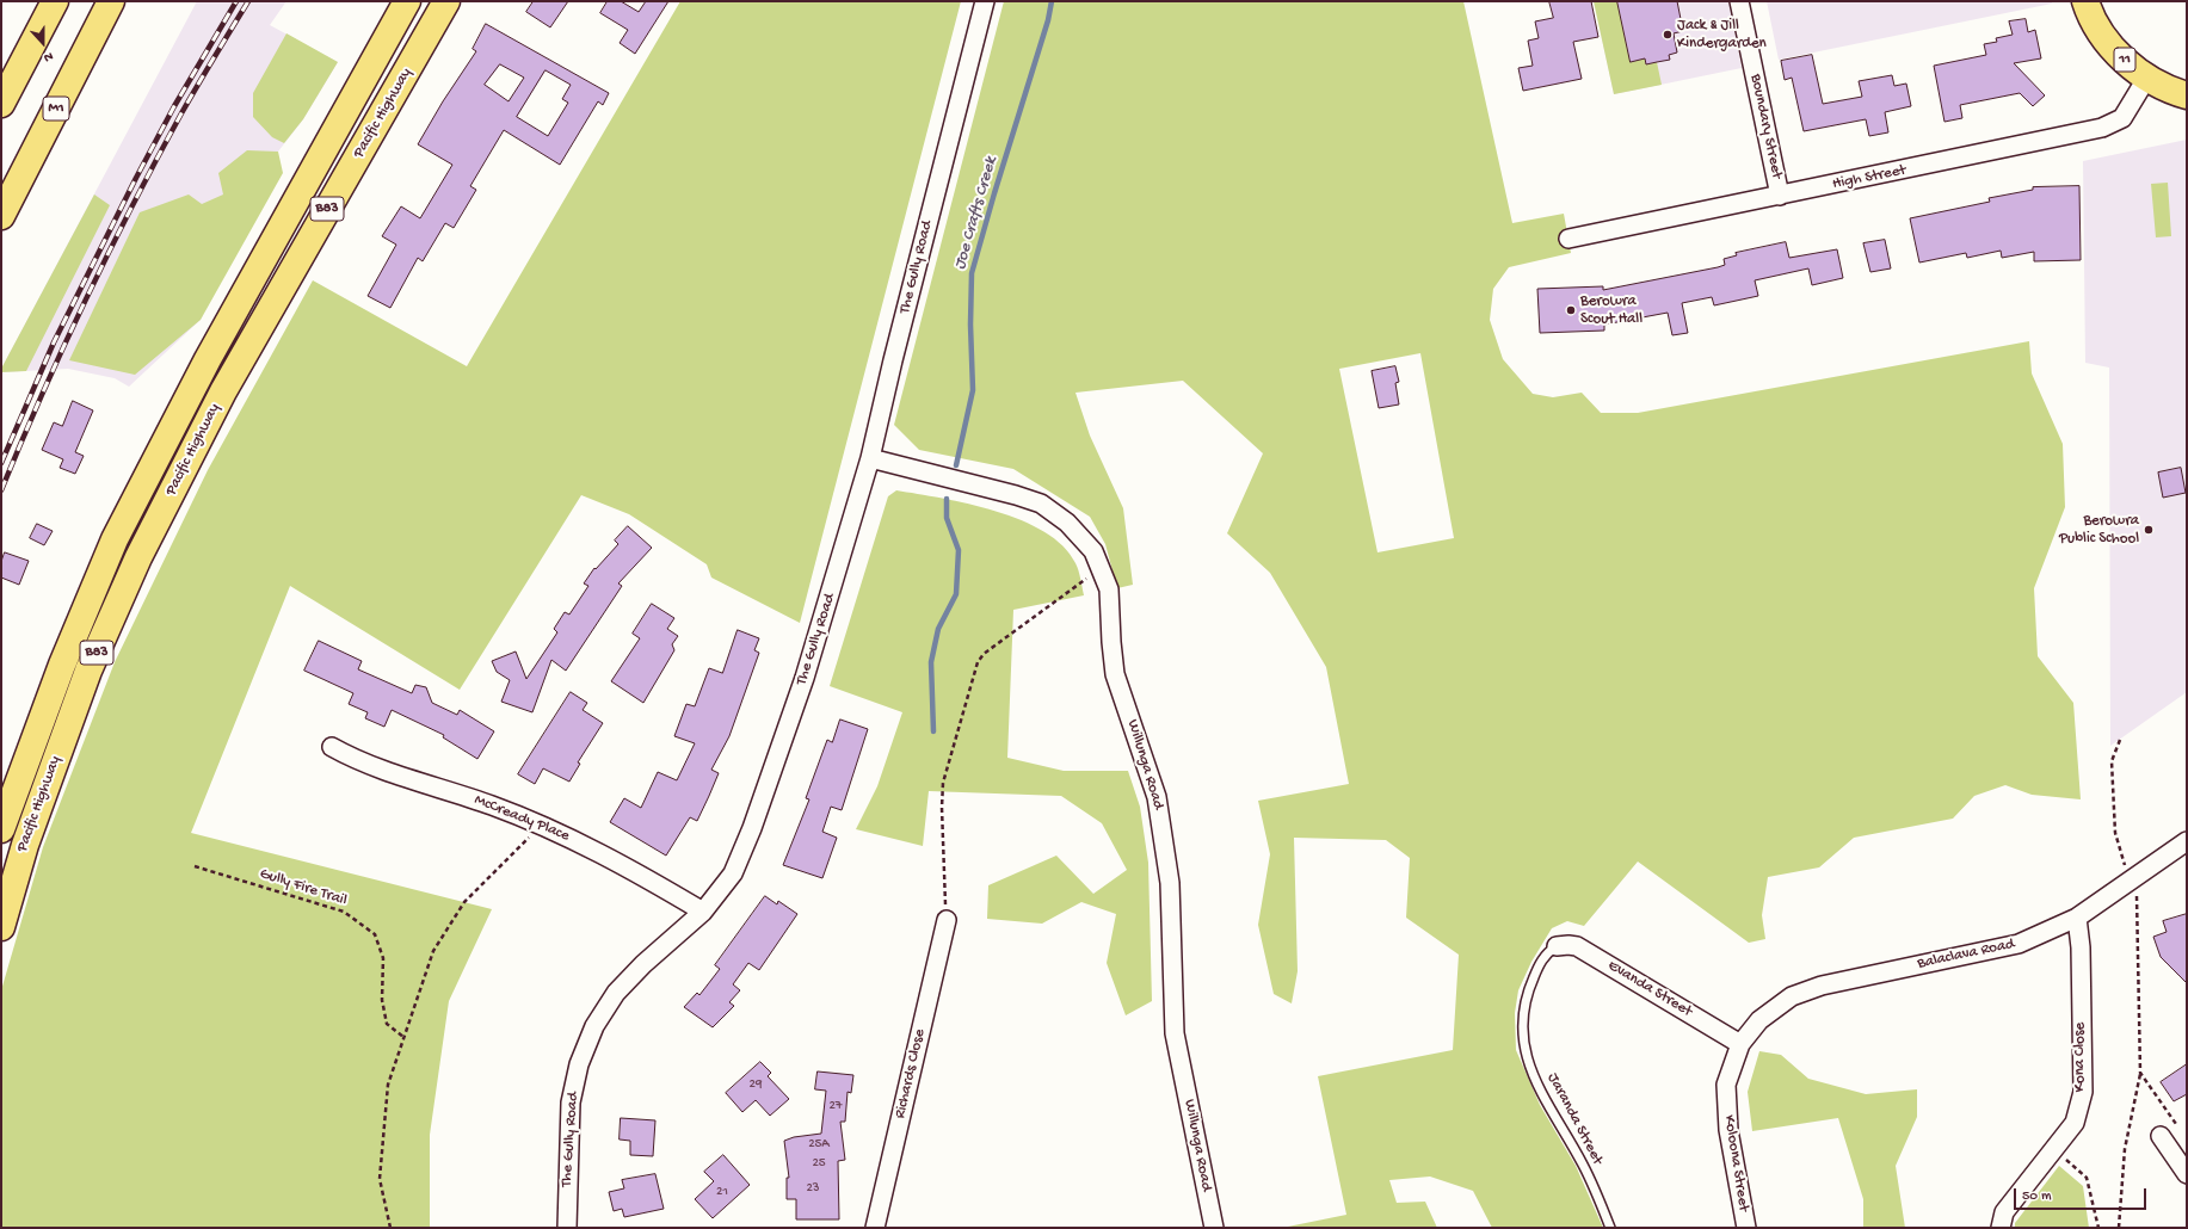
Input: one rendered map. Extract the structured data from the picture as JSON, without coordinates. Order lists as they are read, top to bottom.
{
  "streets": {
    "main road": [
      "11",
      "M1",
      "Pacific Highway",
      "B83"
    ],
    "street": [
      "Boundary Street",
      "High Street",
      "The Gully Road",
      "Willunga Road",
      "McCready Place",
      "Balaclava Road",
      "Evanda Street",
      "Kona Close",
      "Richards Close",
      "Koloona Street"
    ],
    "lane": ["Jaranda Street"],
    "path": ["Gully Fire Trail"]
  },
  "crossings": [
    ["11", "High Street"],
    ["Boundary Street", "High Street"],
    ["The Gully Road", "Willunga Road"],
    ["The Gully Road", "McCready Place"],
    ["Balaclava Road", "Evanda Street"],
    ["Balaclava Road", "Kona Close"],
    ["Balaclava Road", "Koloona Street"],
    ["Evanda Street", "Jaranda Street"],
    ["Evanda Street", "Koloona Street"]
  ],
  "water": ["Joe Crafts Creek"],
  "places": ["Jack & Jill Kindergarden", "Berowra Scout Hall", "Berowra Public School"],
  "house_numbers": [
    "29",
    "27",
    "25A",
    "25",
    "23",
    "21"
  ],
  "scale_bar": "50 m",
  "north": "bottom"
}
